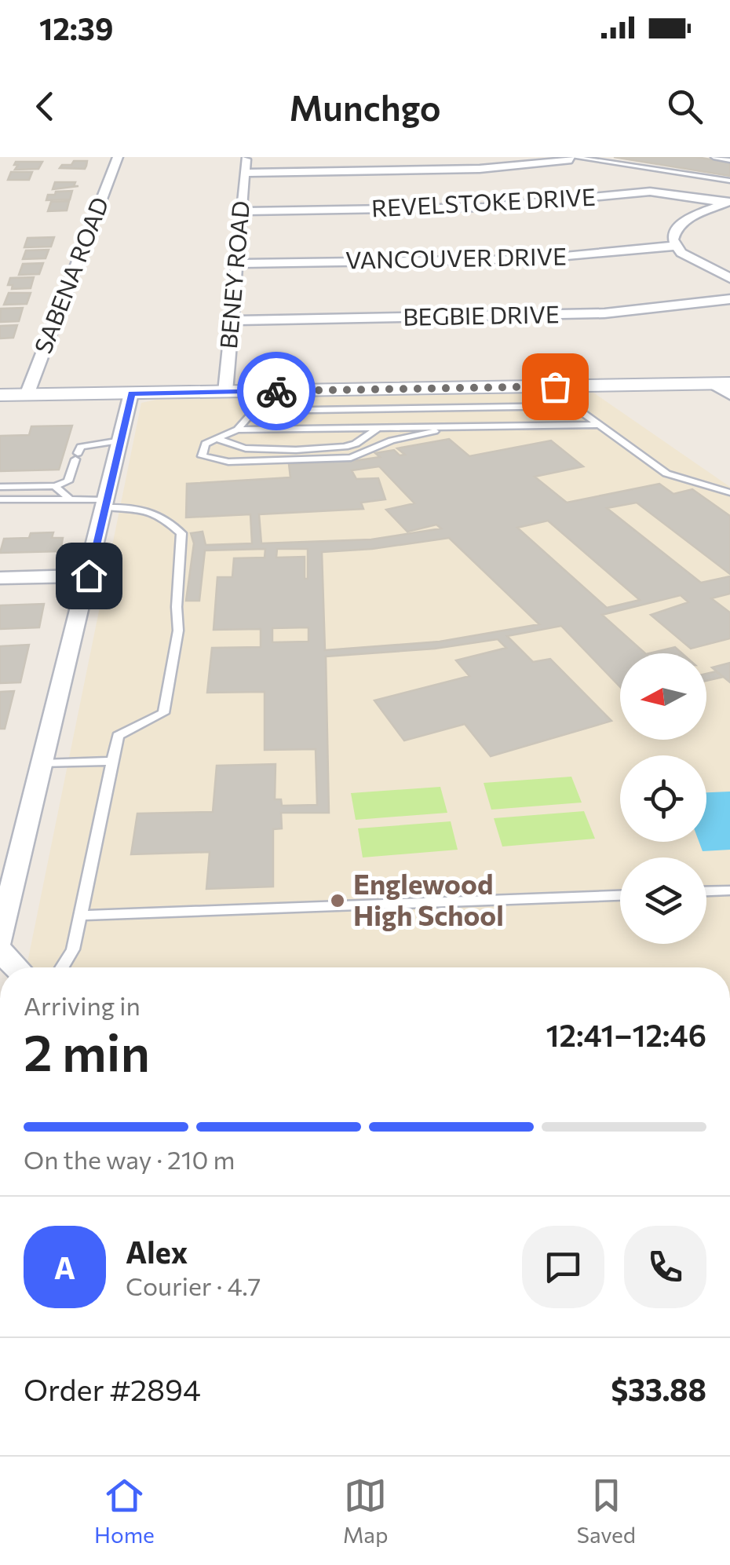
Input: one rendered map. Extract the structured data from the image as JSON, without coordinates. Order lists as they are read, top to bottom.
{
  "streets": {
    "street": [
      "REVELSTOKE DRIVE",
      "VANCOUVER DRIVE",
      "BENEY ROAD",
      "SABENA ROAD",
      "BEGBIE DRIVE"
    ]
  },
  "crossings": [
    ["REVELSTOKE DRIVE", "BENEY ROAD"],
    ["VANCOUVER DRIVE", "BENEY ROAD"],
    ["BENEY ROAD", "BEGBIE DRIVE"]
  ],
  "places": ["Englewood High School"],
  "north": "left",
  "page": {
    "status": "12:39",
    "header": "Munchgo",
    "heading": ["2 min", "Arriving in", "12:41–12:46"],
    "panel": [
      "Alex",
      "Courier · 4.7",
      "Order #2894",
      "$33.88"
    ],
    "bar": "On the way · 210 m",
    "round": "A",
    "tabs": ["Home", "Map", "Saved"]
  }
}
